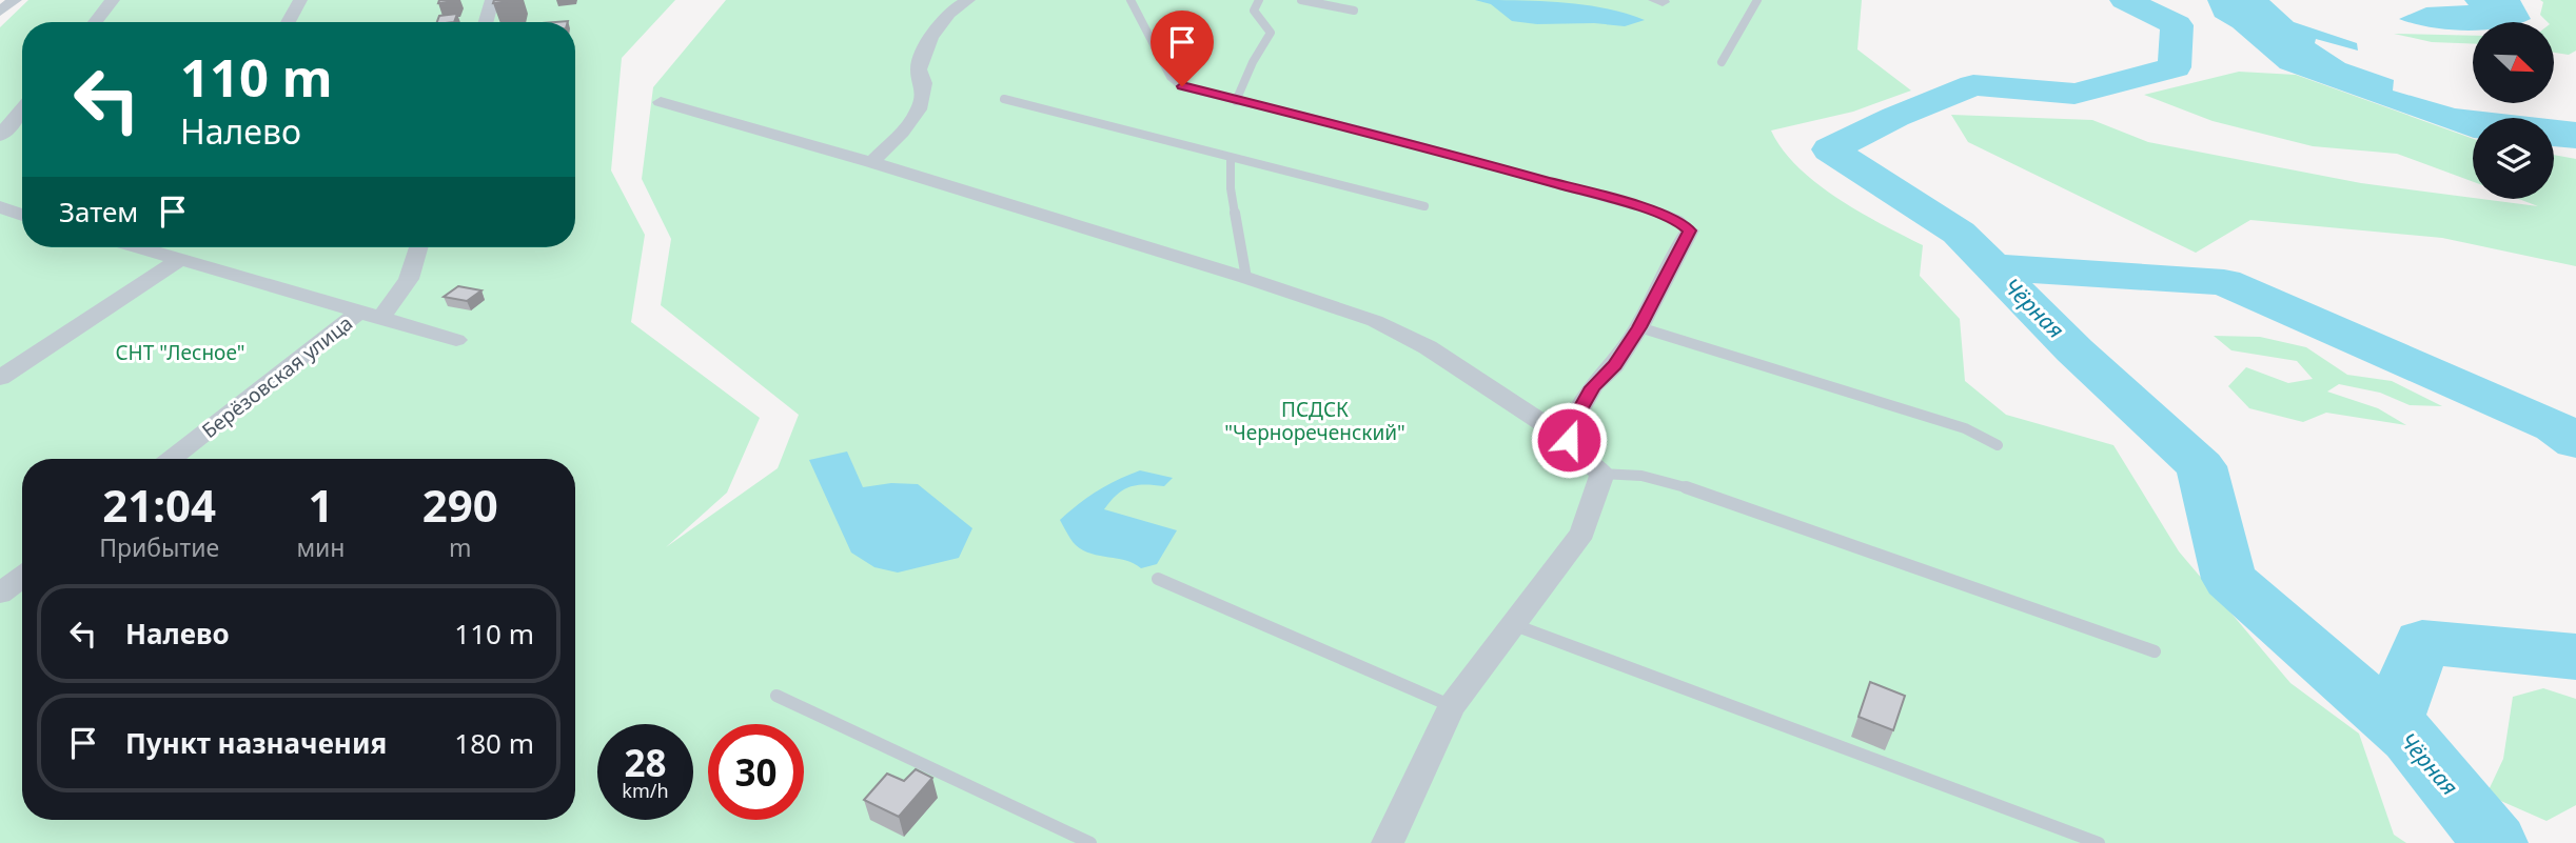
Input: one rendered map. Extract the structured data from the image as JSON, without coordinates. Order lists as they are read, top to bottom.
{
  "streets": {
    "street": ["Берёзовская улица"]
  },
  "water": ["Чёрная"],
  "parks": ["СНТ \"Лесное\"", "ПСДСК \"Чернореченский\""],
  "north": "bottom right",
  "page": {
    "turn": ["110 m", "Налево"],
    "then": "Затем",
    "eta": [
      "21:04",
      "Прибытие",
      "1",
      "мин",
      "290",
      "m"
    ],
    "list": [
      {
        "name": "Налево",
        "value": "110 m"
      },
      {
        "name": "Пункт назначения",
        "value": "180 m"
      }
    ],
    "speed": "28 km/h",
    "limit": "30"
  }
}
